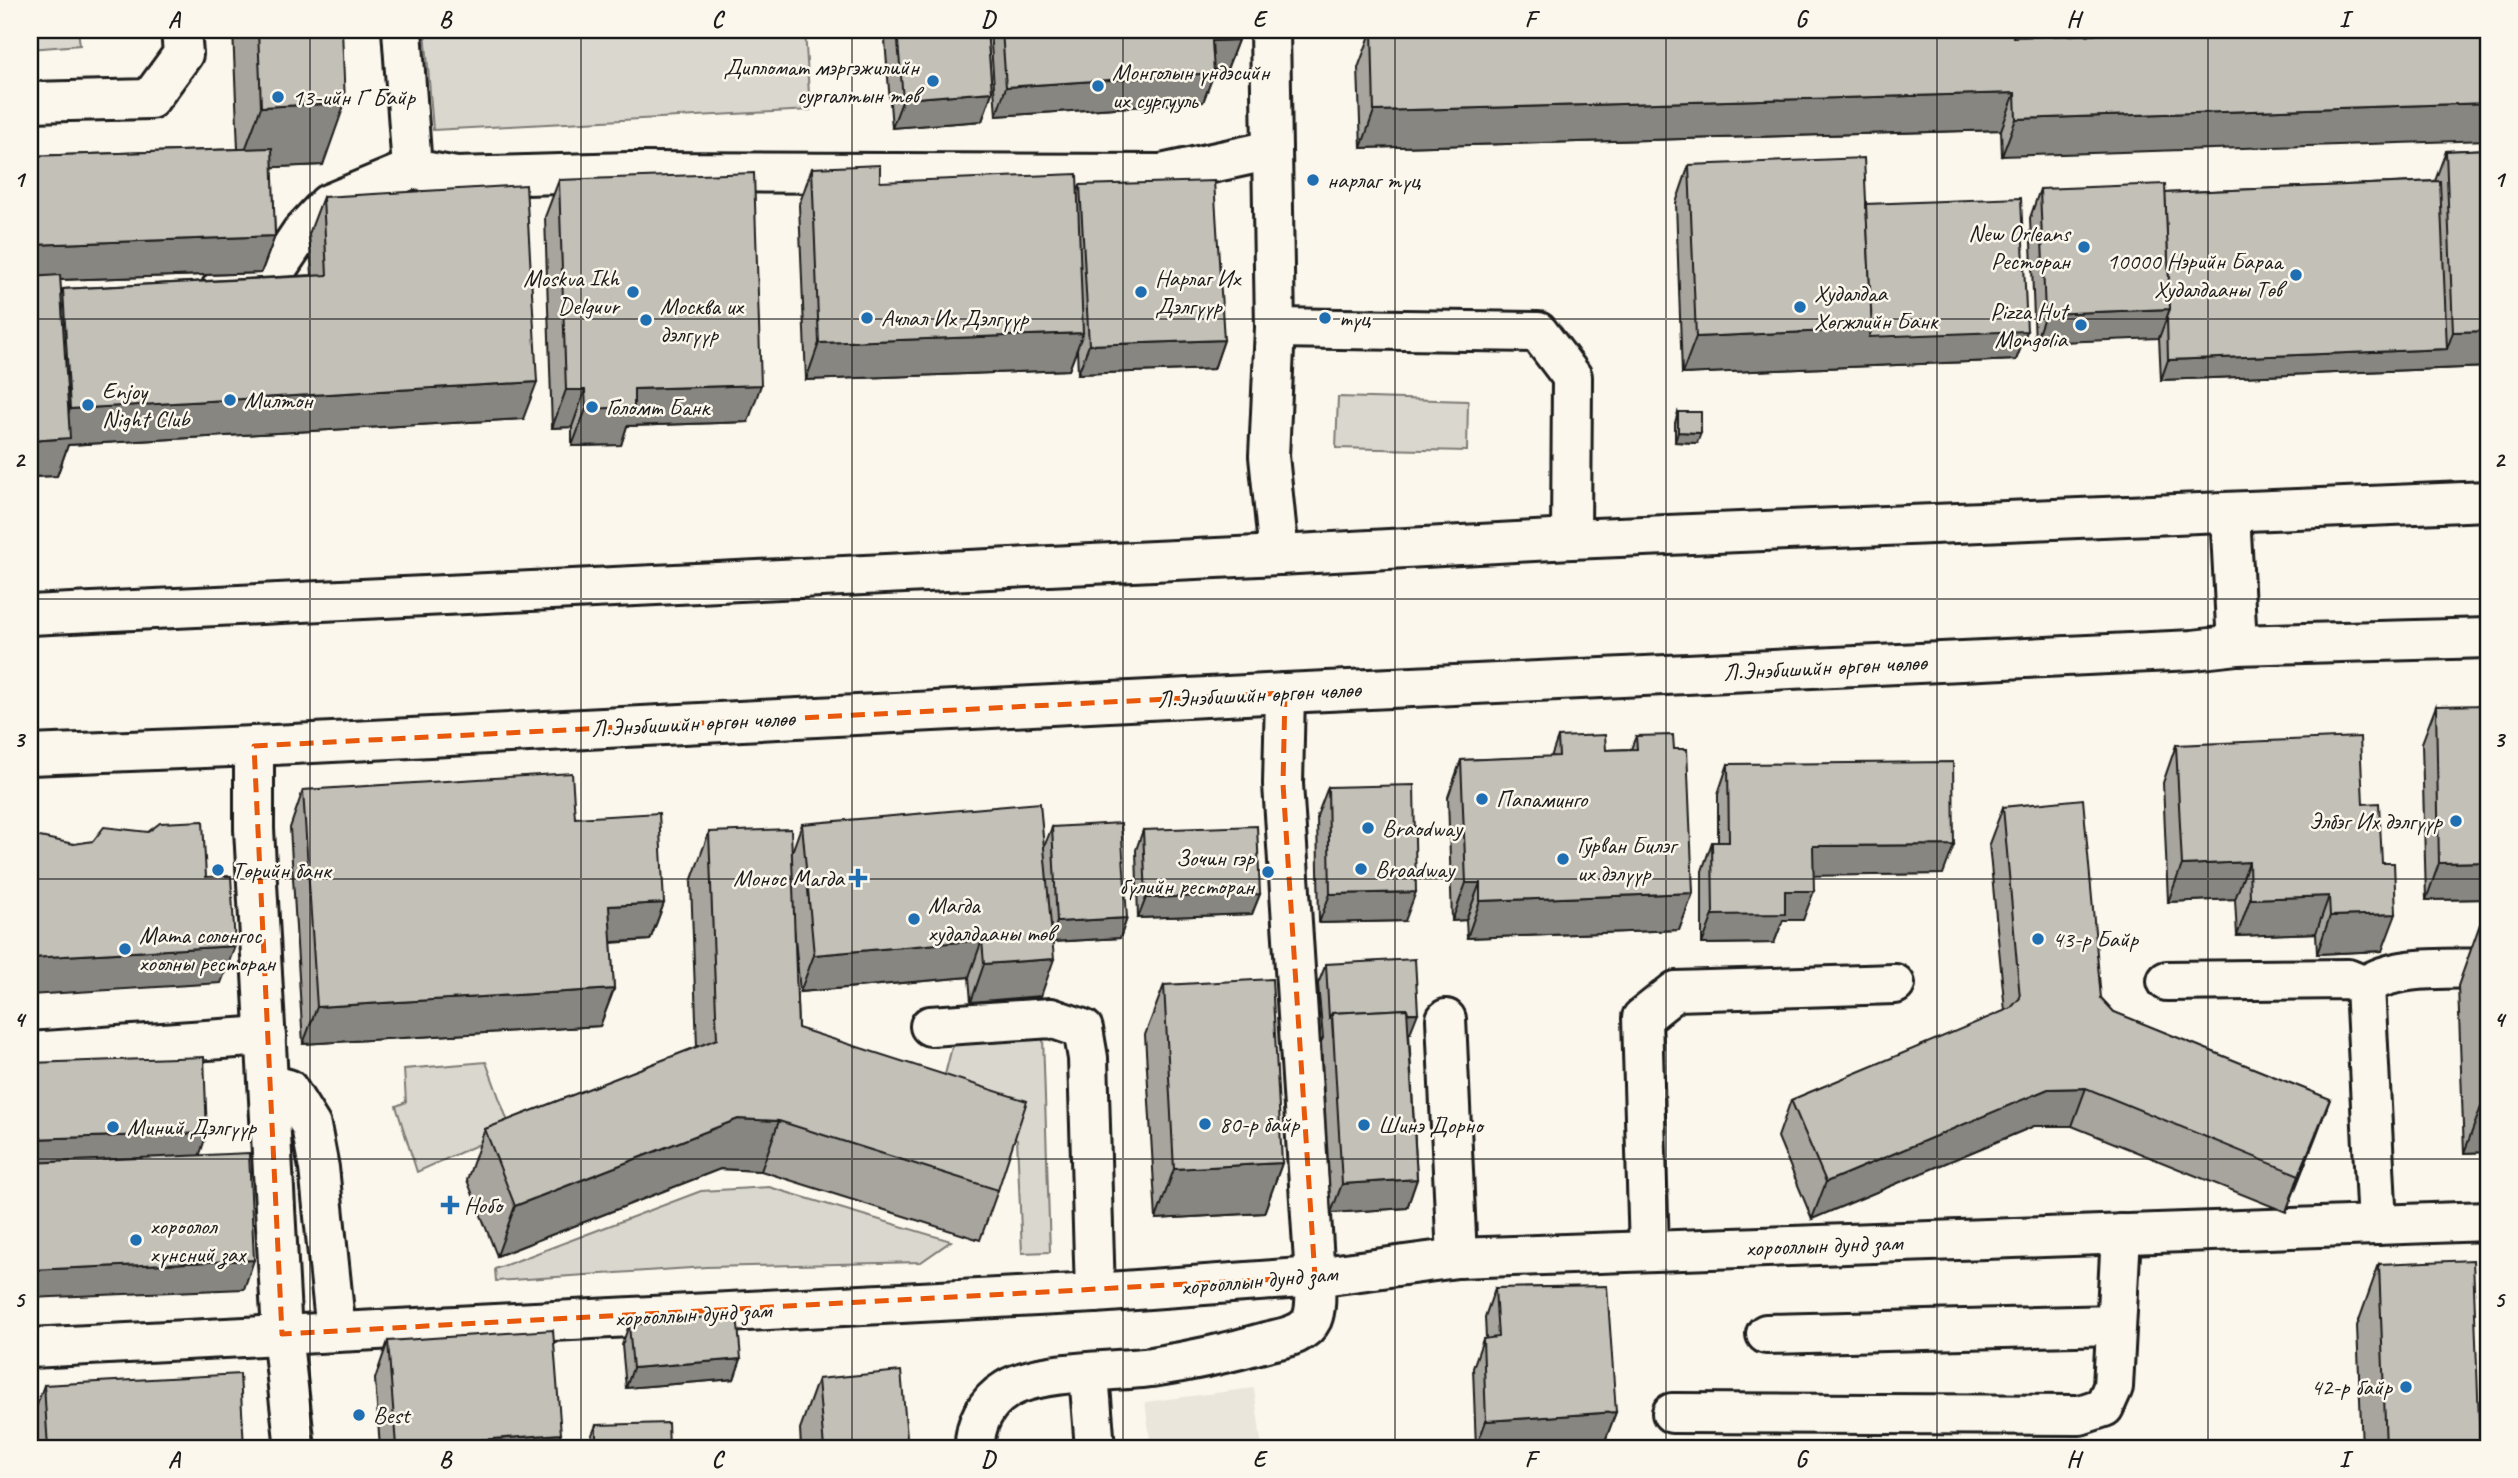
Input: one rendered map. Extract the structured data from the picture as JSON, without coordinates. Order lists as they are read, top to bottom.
{
  "streets": {
    "street": ["Л.Энэбишийн өргөн чөлөө", "хорооллын дунд зам"]
  },
  "places": {
    "other": [
      "Дипломат мэргэжилийн сургалтын төв",
      "Монголын үндэсийн их сургууль",
      "13-ийн Г Байр",
      "нарлаг түц",
      "New Orleans Ресторан",
      "10000 Нэрийн Бараа Худалдааны Төв",
      "Moskva Ikh Delguur",
      "Нарлаг Их Дэлгүүр",
      "Худалдаа Хөгжлийн Банк",
      "Ачлал Их Дэлгүүр",
      "түц",
      "Москва их дэлгүүр",
      "Pizza Hut Mongolia",
      "Милтон",
      "Enjoy Night Club",
      "Голомт Банк",
      "Папаминго",
      "Элбэг Их дэлгүүр",
      "Braodway",
      "Гурван Билэг их дэлүүр",
      "Broadway",
      "Төрийн банк",
      "Зочин гэр бүлийн ресторан",
      "Магда худалдааны төв",
      "43-р Байр",
      "Mama солонгос хоолны ресторан",
      "80-р байр",
      "Шинэ Дорно",
      "Миний Дэлгүүр",
      "хороолол хүнсний зах",
      "42-p байр",
      "Best"
    ],
    "health": ["Монос Магда", "Нобо"]
  },
  "grid": {
    "columns": [
      "A",
      "B",
      "C",
      "D",
      "E",
      "F",
      "G",
      "H",
      "I"
    ],
    "rows": [
      "1",
      "2",
      "3",
      "4",
      "5"
    ]
  }
}
